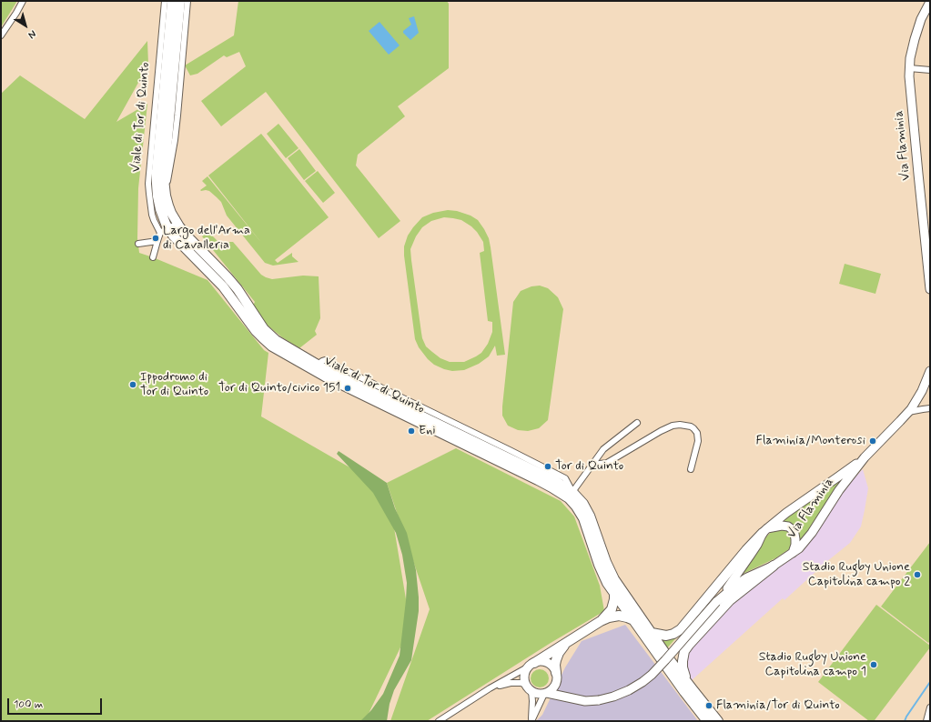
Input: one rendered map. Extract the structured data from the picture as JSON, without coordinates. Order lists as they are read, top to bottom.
{
  "streets": {
    "main road": ["Viale di Tor di Quinto"],
    "street": ["Via Flaminia"]
  },
  "places": [
    "Largo dell'Arma di Cavalleria",
    "Ippodromo di Tor di Quinto",
    "Tor di Quinto/civico 151",
    "Eni",
    "Flaminia/Monterosi",
    "Tor di Quinto",
    "Stadio Rugby Unione Capitolina campo 2",
    "Stadio Rugby Unione Capitolina campo 1",
    "Flaminia/Tor di Quinto"
  ],
  "scale_bar": "100 m",
  "north": "bottom right"
}
